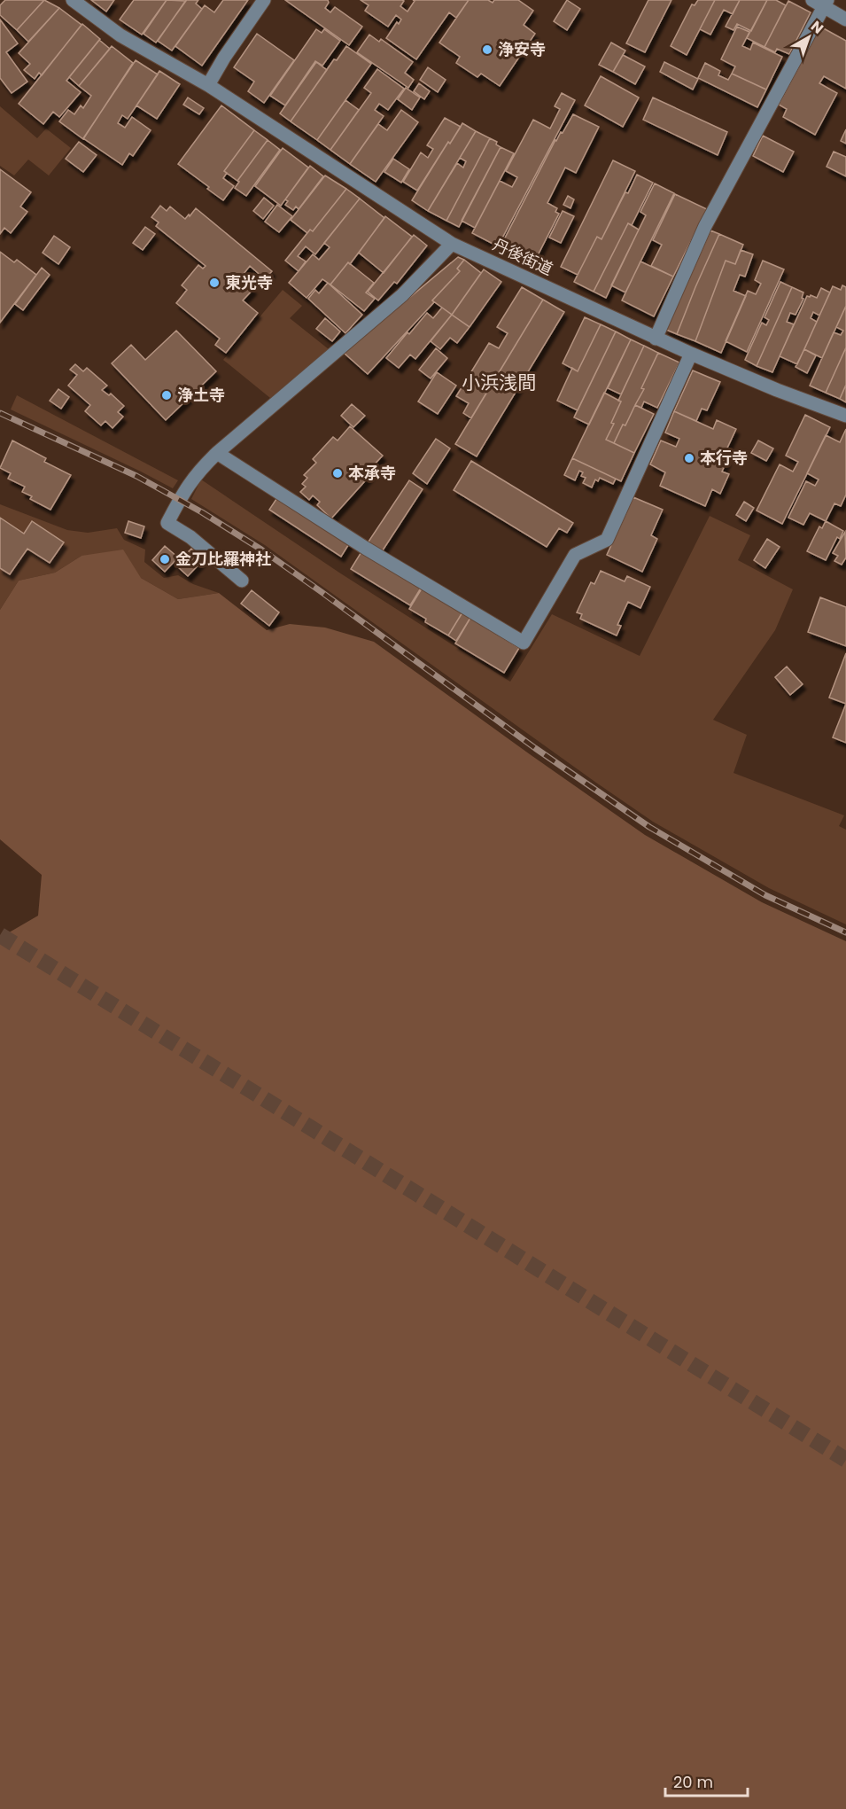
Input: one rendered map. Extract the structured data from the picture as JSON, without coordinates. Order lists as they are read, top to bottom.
{
  "streets": {
    "street": ["丹後街道"]
  },
  "districts": ["小浜浅間"],
  "places": [
    "浄安寺",
    "東光寺",
    "浄土寺",
    "本行寺",
    "本承寺",
    "金刀比羅神社"
  ],
  "scale_bar": "20 m",
  "north": "top right"
}
